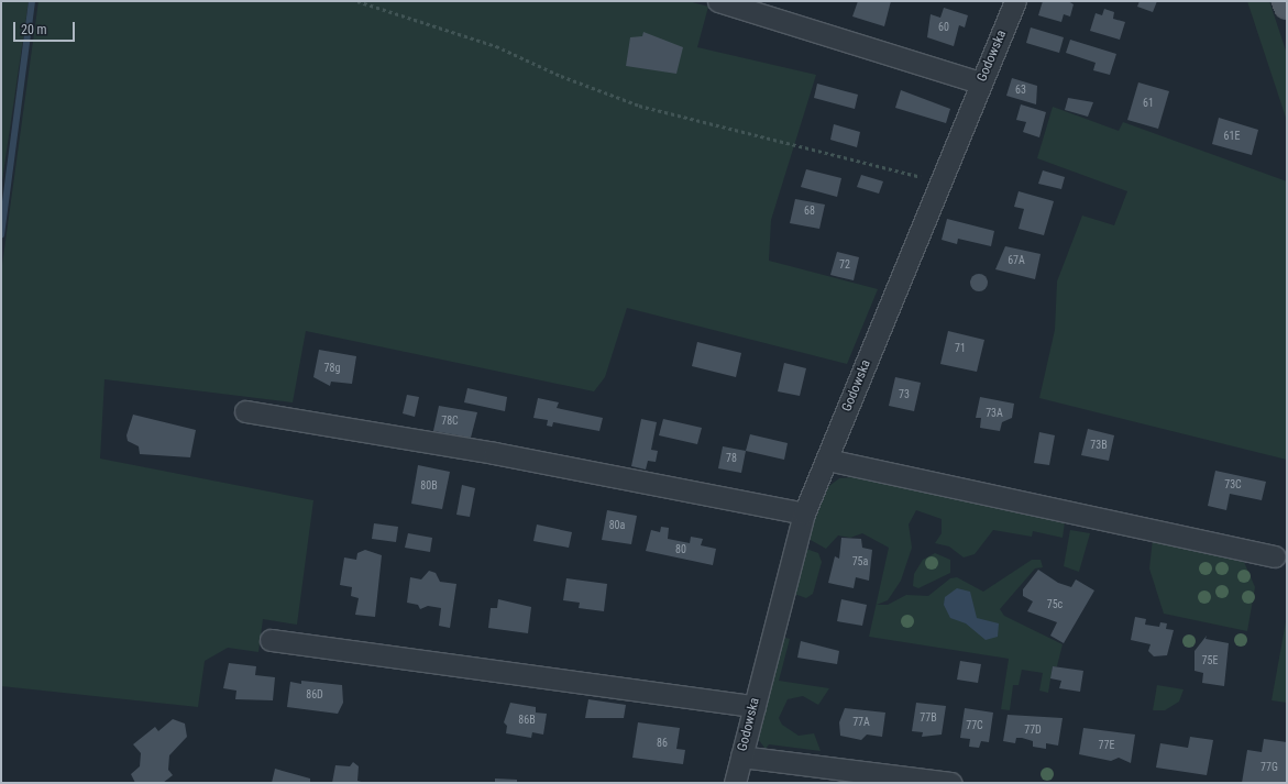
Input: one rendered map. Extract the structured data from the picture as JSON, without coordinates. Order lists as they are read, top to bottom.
{
  "streets": {
    "street": ["Godowska"]
  },
  "house_numbers": [
    "60",
    "63",
    "61",
    "61E",
    "68",
    "67A",
    "72",
    "71",
    "78g",
    "73",
    "73A",
    "78C",
    "73B",
    "78",
    "73C",
    "80B",
    "80a",
    "80",
    "75a",
    "75c",
    "75E",
    "86D",
    "77B",
    "86B",
    "77A",
    "77C",
    "77D",
    "86",
    "77E",
    "77G"
  ],
  "scale_bar": "20 m"
}
